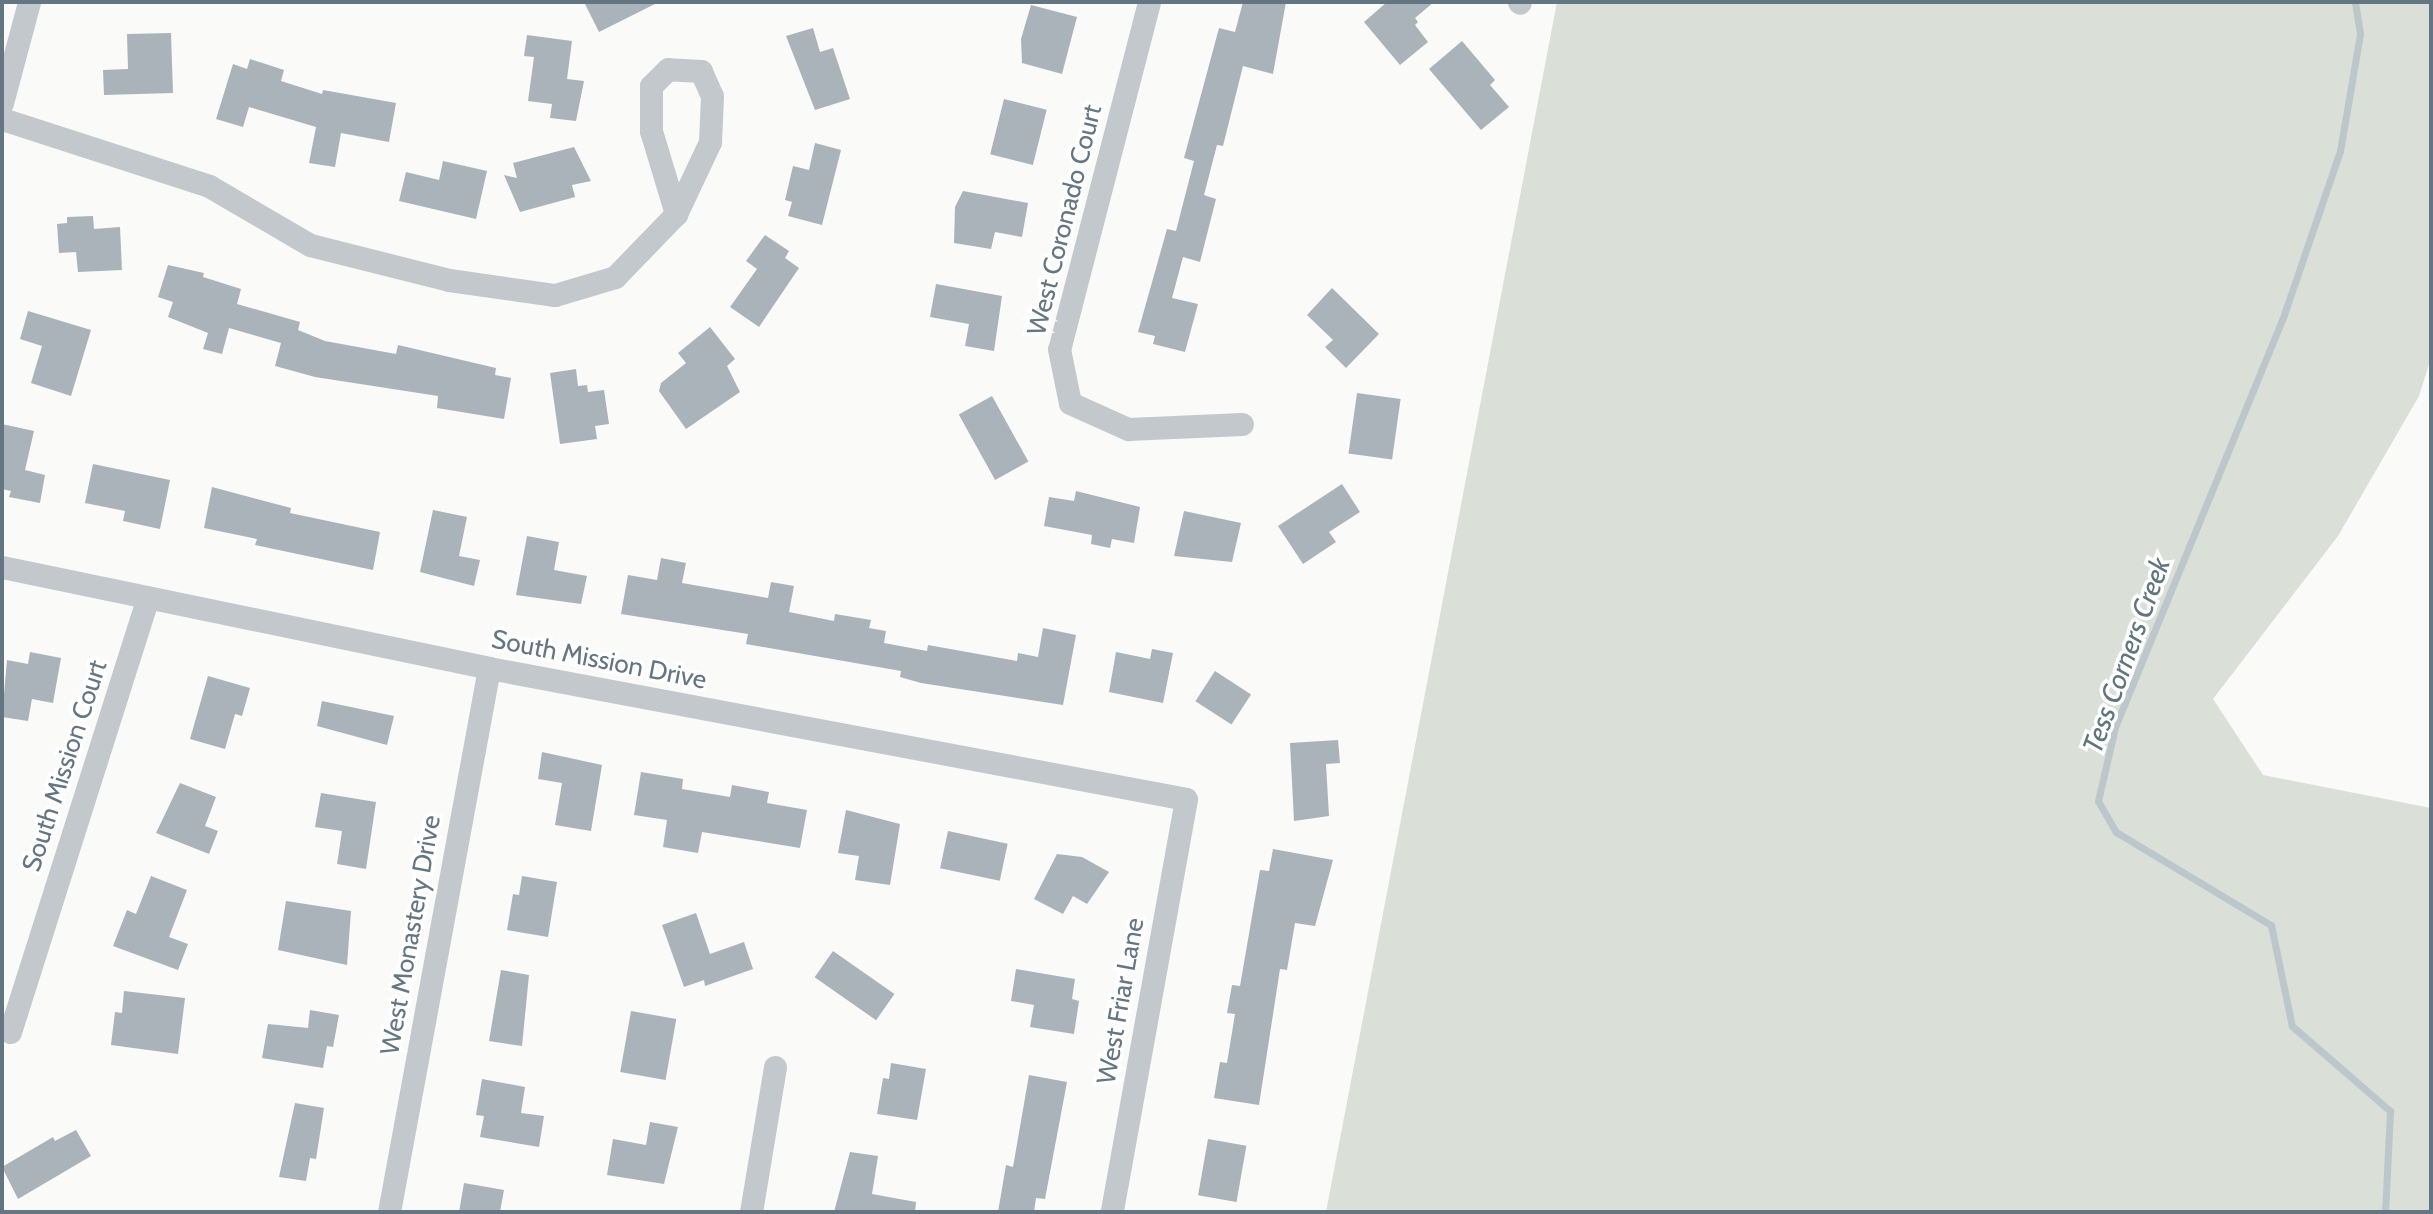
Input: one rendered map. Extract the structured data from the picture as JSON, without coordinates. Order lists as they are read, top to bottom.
{
  "streets": {
    "street": [
      "West Coronado Court",
      "South Mission Drive",
      "South Mission Court",
      "West Monastery Drive",
      "West Friar Lane"
    ]
  },
  "crossings": [
    ["South Mission Drive", "South Mission Court"],
    ["South Mission Drive", "West Monastery Drive"],
    ["South Mission Drive", "West Friar Lane"]
  ],
  "water": ["Tess Corners Creek"]
}
